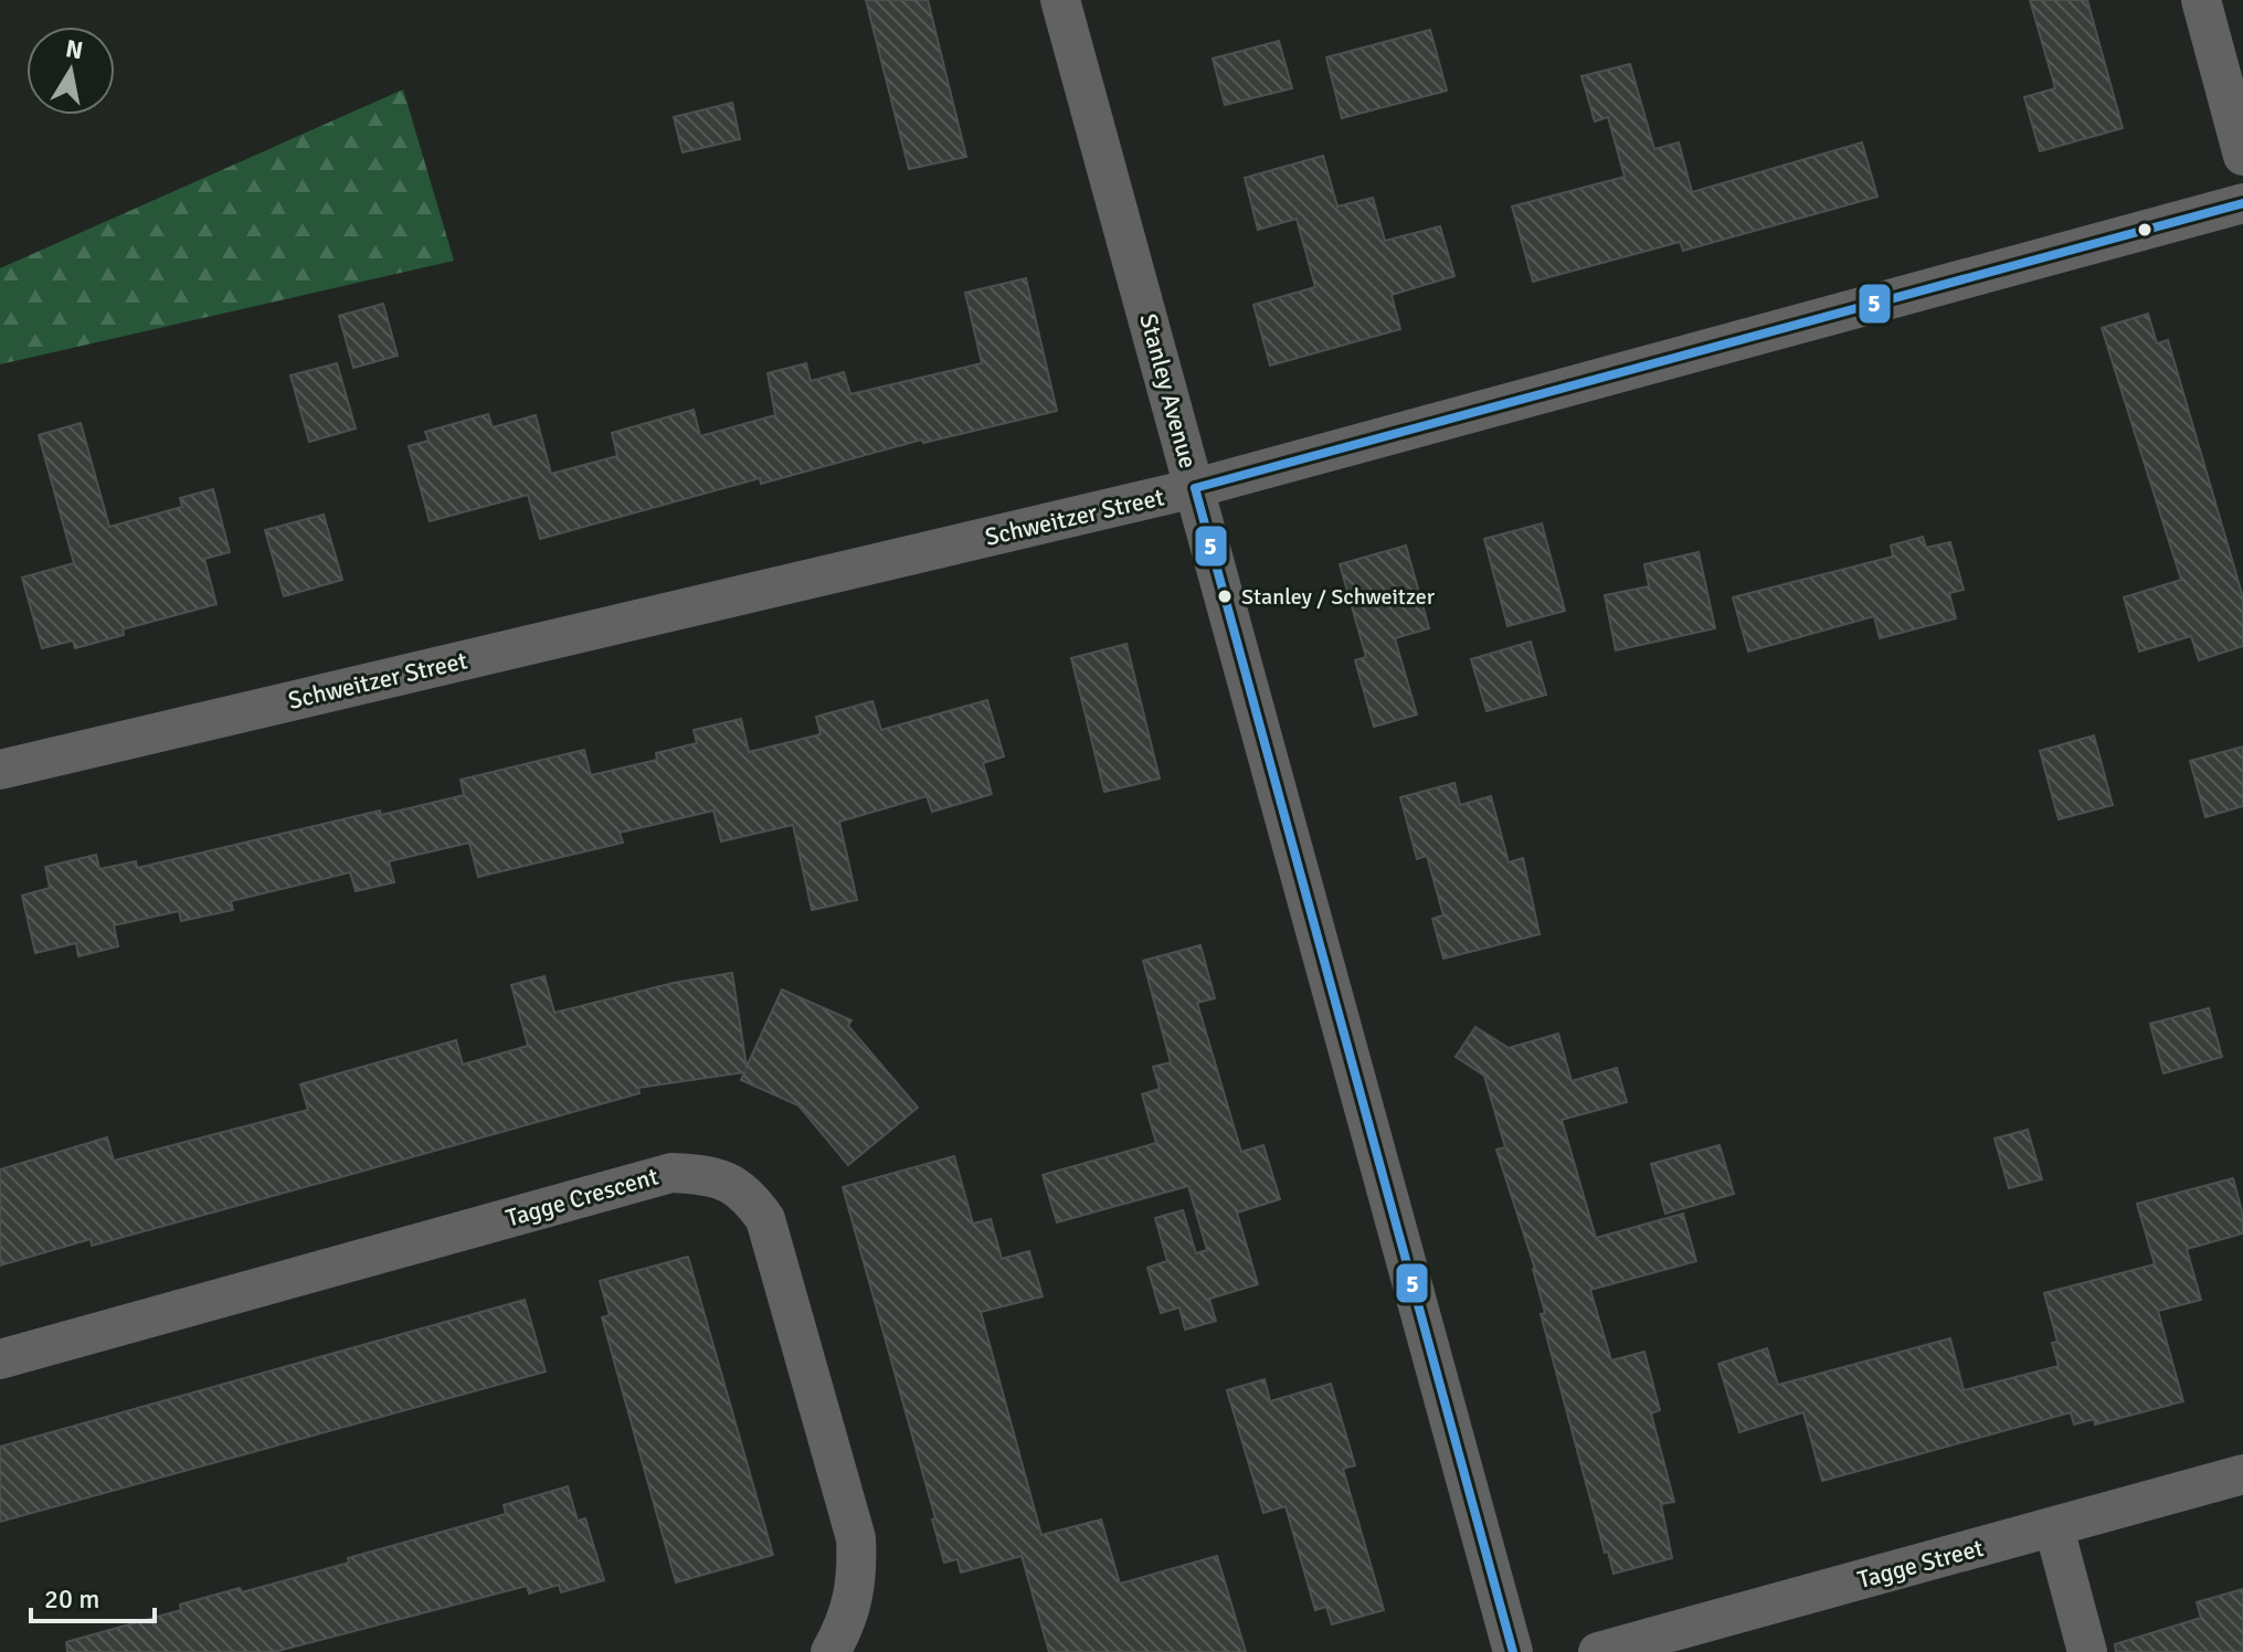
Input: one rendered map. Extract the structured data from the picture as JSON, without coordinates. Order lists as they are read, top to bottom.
{
  "streets": {
    "street": [
      "Stanley Avenue",
      "Schweitzer Street",
      "Tagge Crescent",
      "Tagge Street"
    ]
  },
  "crossings": [
    ["Stanley Avenue", "Schweitzer Street"]
  ],
  "places": ["Stanley / Schweitzer"],
  "lines": ["transit line 5"],
  "scale_bar": "20 m",
  "north": "top"
}
